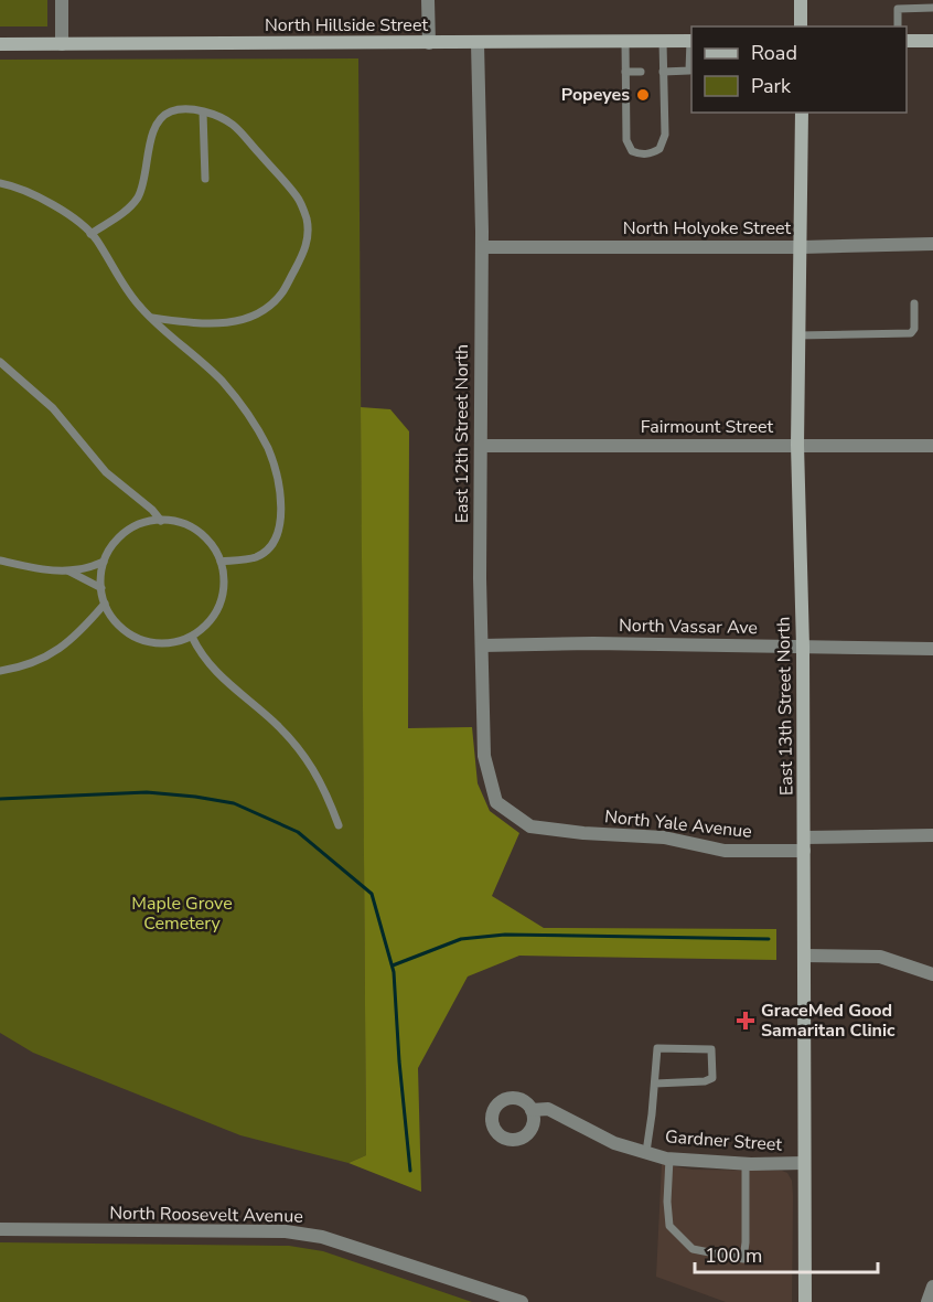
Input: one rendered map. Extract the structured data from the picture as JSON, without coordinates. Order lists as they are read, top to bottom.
{
  "streets": {
    "main road": ["North Hillside Street", "East 13th Street North"],
    "street": [
      "North Holyoke Street",
      "Fairmount Street",
      "East 12th Street North",
      "North Vassar Ave",
      "North Yale Avenue",
      "Gardner Street",
      "North Roosevelt Avenue"
    ]
  },
  "crossings": [
    ["North Hillside Street", "East 12th Street North"],
    ["North Holyoke Street", "East 12th Street North"],
    ["North Holyoke Street", "East 13th Street North"],
    ["Fairmount Street", "East 12th Street North"],
    ["Fairmount Street", "East 13th Street North"],
    ["East 12th Street North", "North Vassar Ave"],
    ["East 12th Street North", "North Yale Avenue"],
    ["North Vassar Ave", "East 13th Street North"],
    ["East 13th Street North", "North Yale Avenue"],
    ["East 13th Street North", "Gardner Street"]
  ],
  "parks": ["Maple Grove Cemetery"],
  "places": {
    "other": ["Popeyes"],
    "health": ["GraceMed Good Samaritan Clinic"]
  },
  "legend": ["Road", "Park"],
  "scale_bar": "100 m"
}
